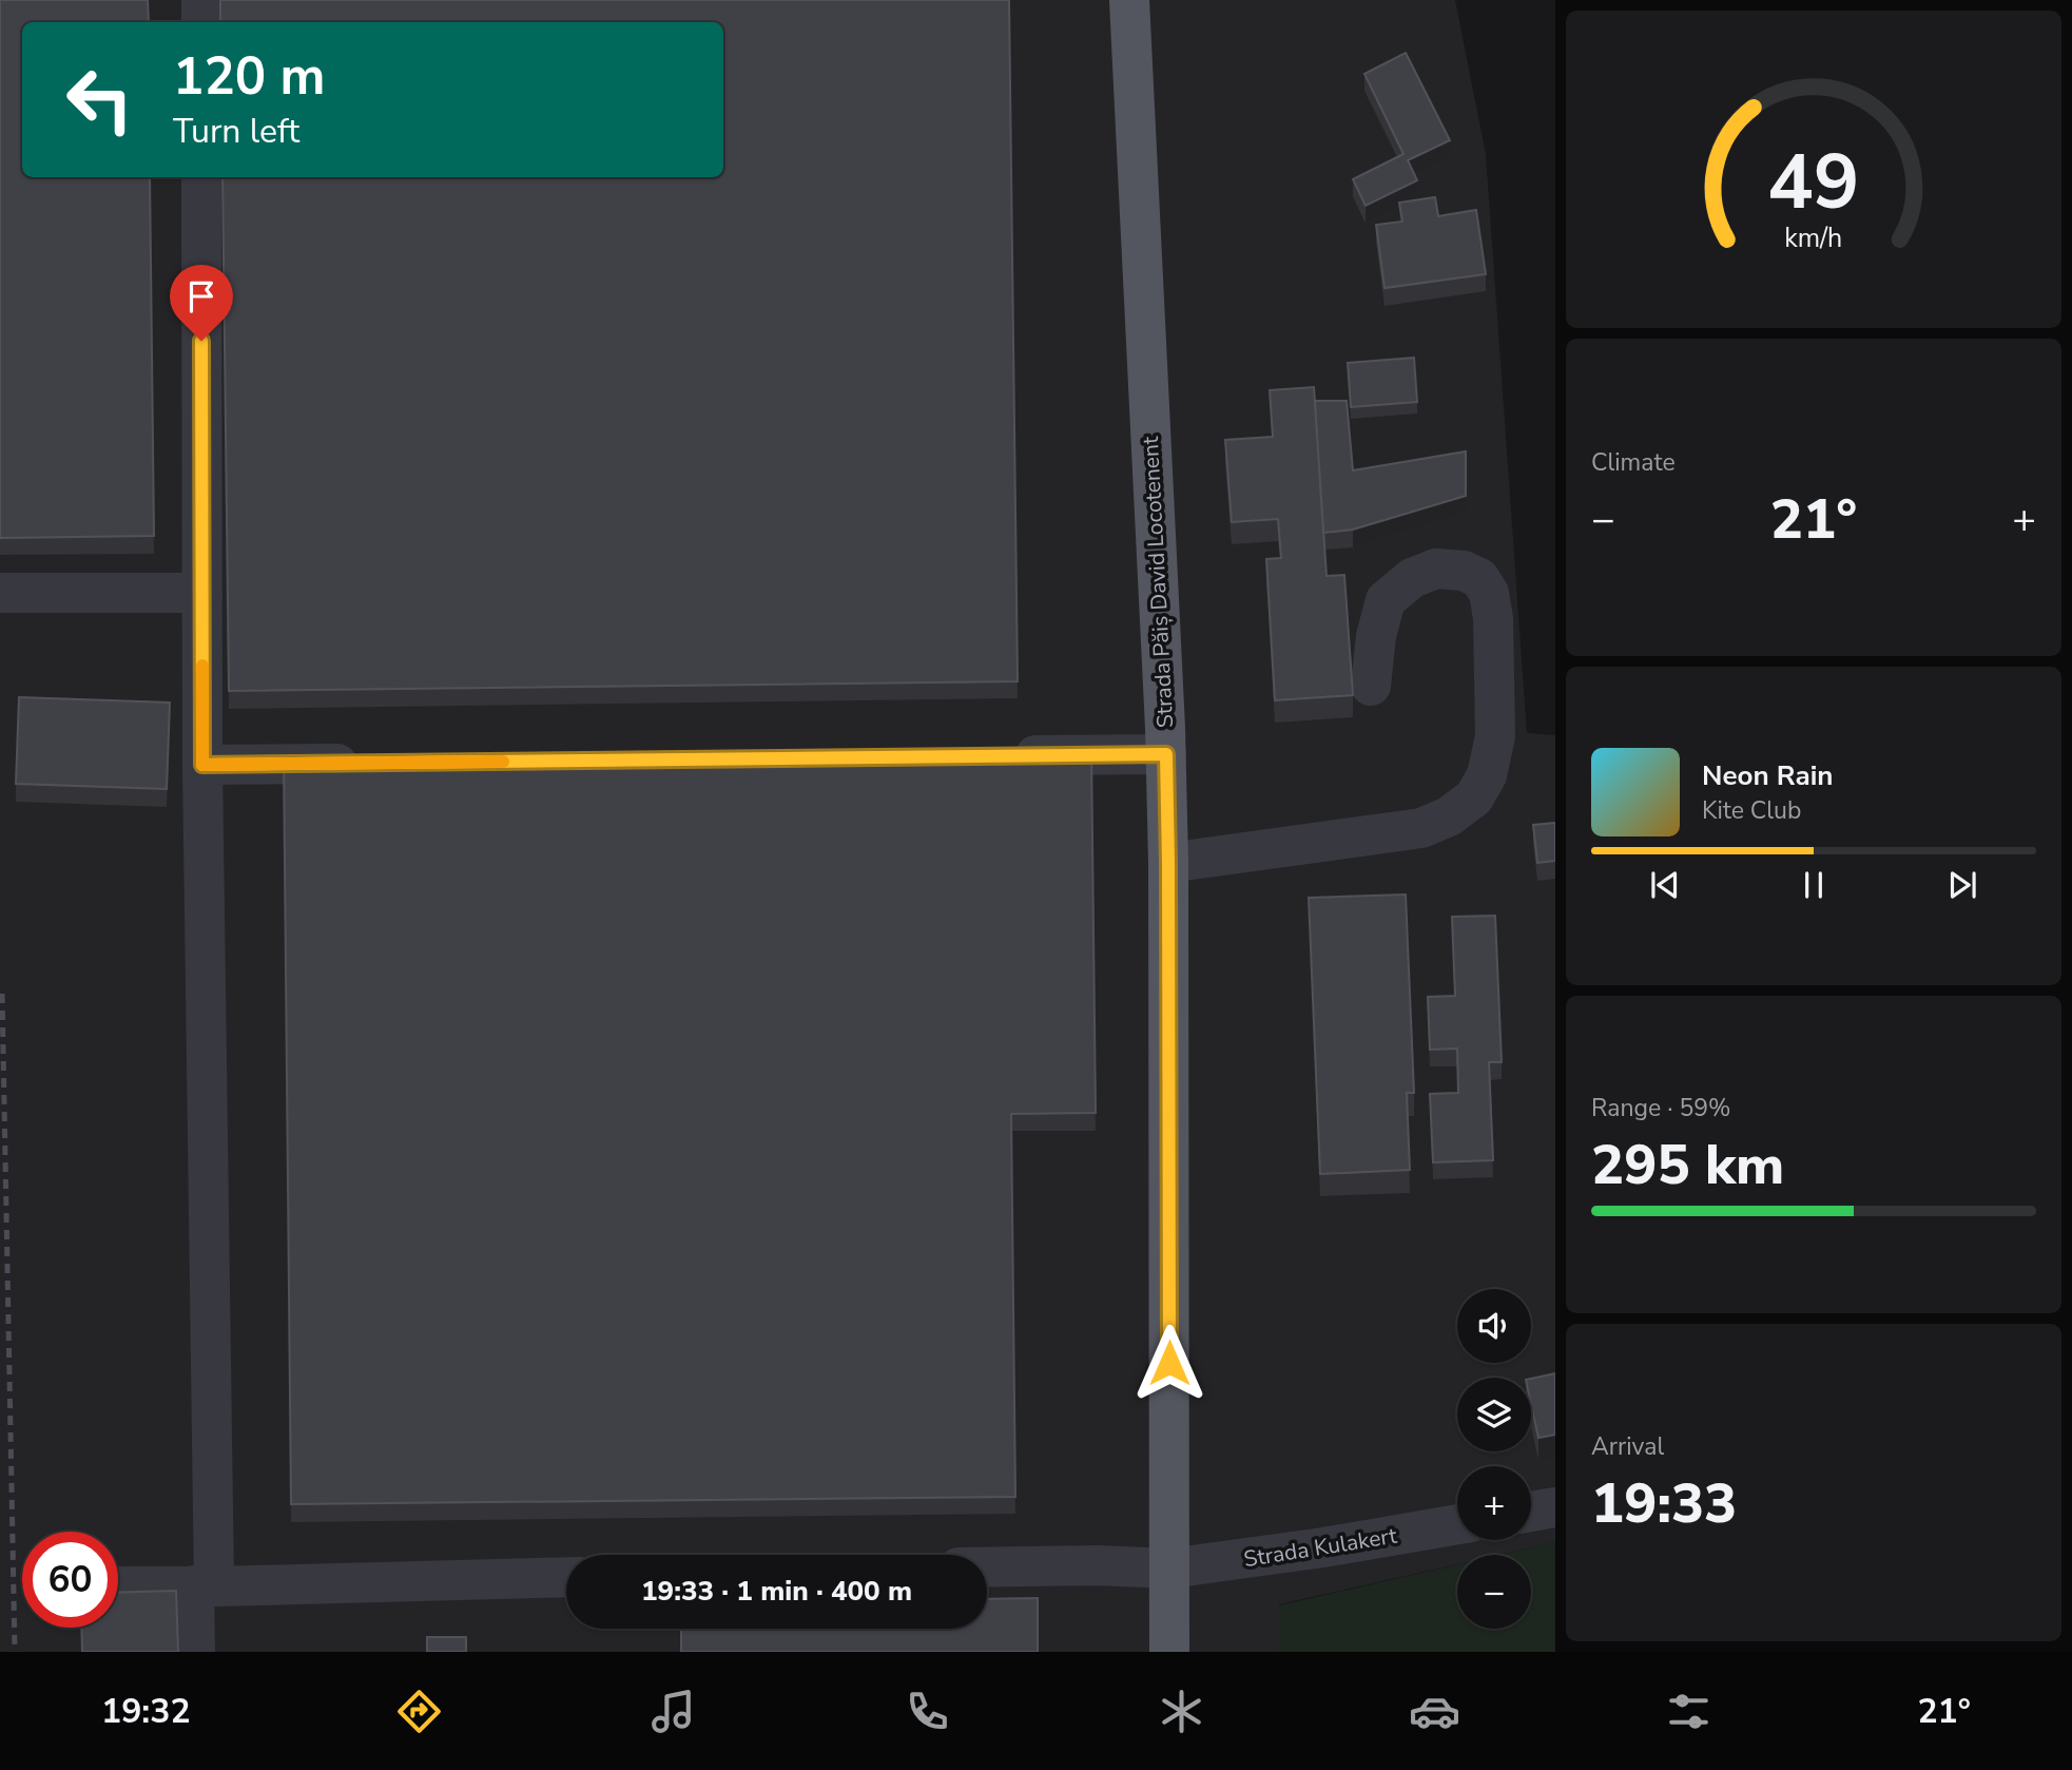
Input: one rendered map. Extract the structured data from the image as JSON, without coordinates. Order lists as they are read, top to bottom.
{
  "streets": {
    "main road": ["Strada Păiș David Locotenent"],
    "street": ["Strada Kulakert"]
  },
  "crossings": [
    ["Strada Păiș David Locotenent", "Strada Kulakert"]
  ],
  "page": {
    "turn": ["120 m", "Turn left"],
    "tile": [
      "Climate",
      ["Range · 59%", "295 km"],
      ["Arrival", "19:33"]
    ],
    "heat": ["−", "21°", "+"],
    "song": ["Neon Rain", "Kite Club"],
    "map_buttons": ["+", "−"],
    "limit": "60",
    "trip": "19:33 · 1 min · 400 m",
    "tabs": ["19:32", "21°"],
    "gauge": ["49", "km/h"]
  }
}
